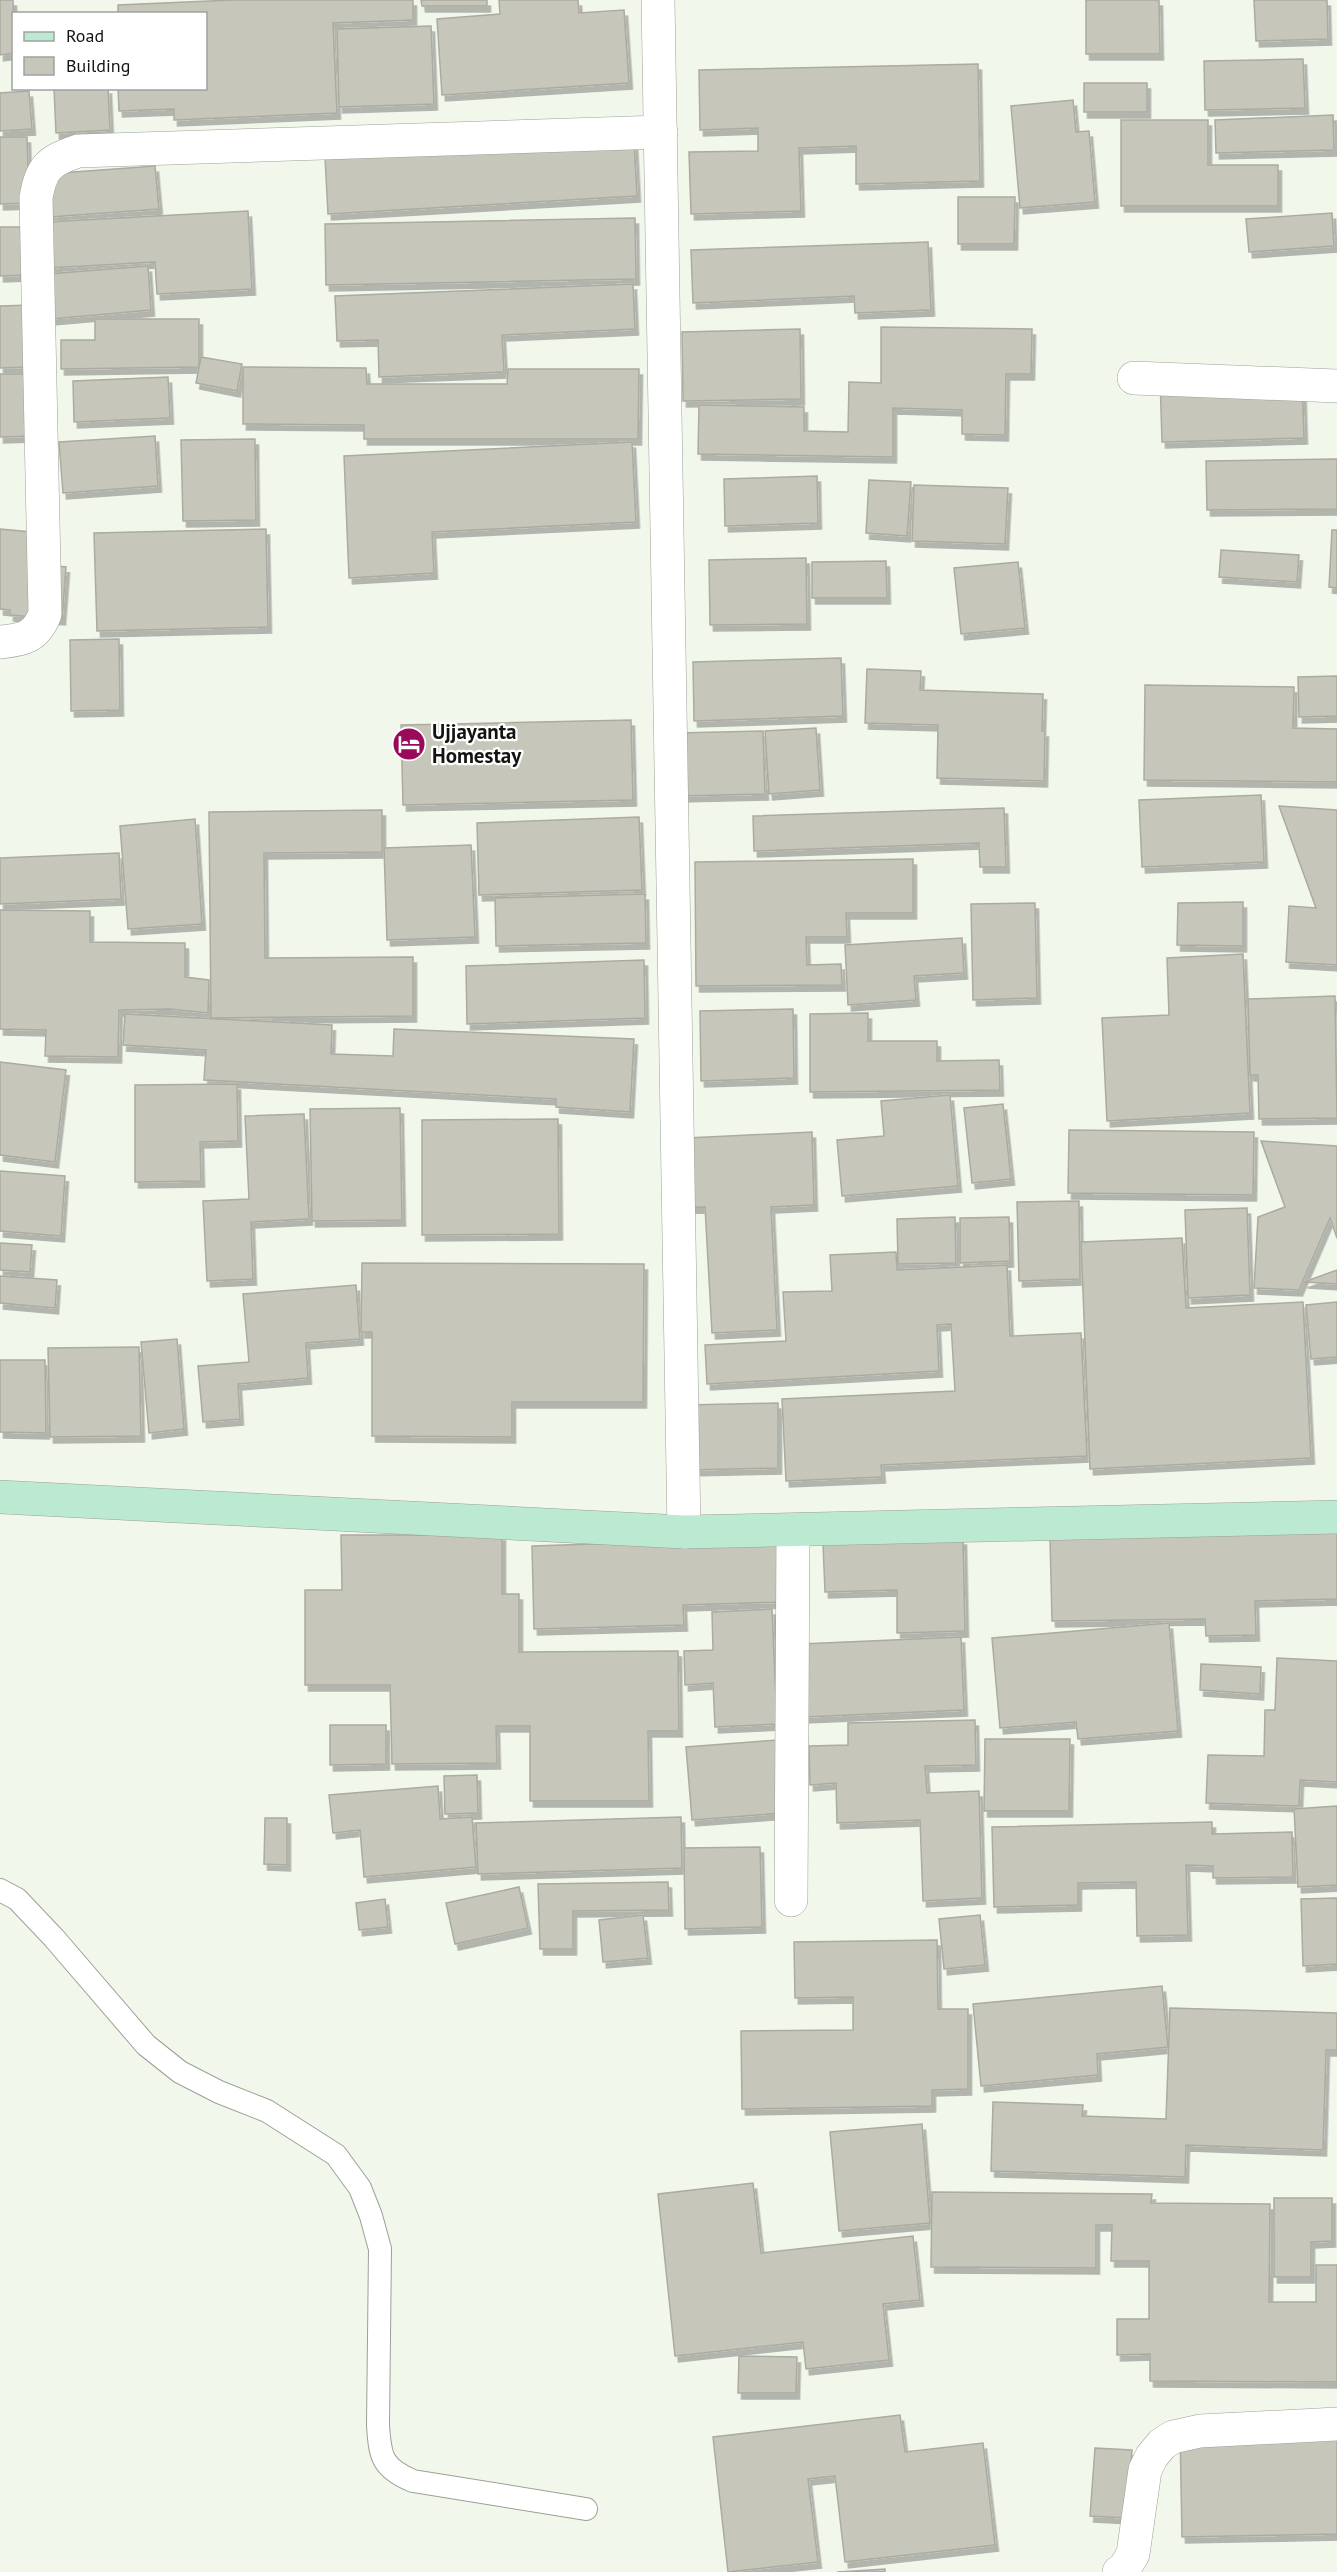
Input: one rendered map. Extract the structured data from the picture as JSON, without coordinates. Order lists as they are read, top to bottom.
{
  "places": {
    "hotel": ["Ujjayanta Homestay"]
  },
  "legend": ["Road", "Building"]
}
